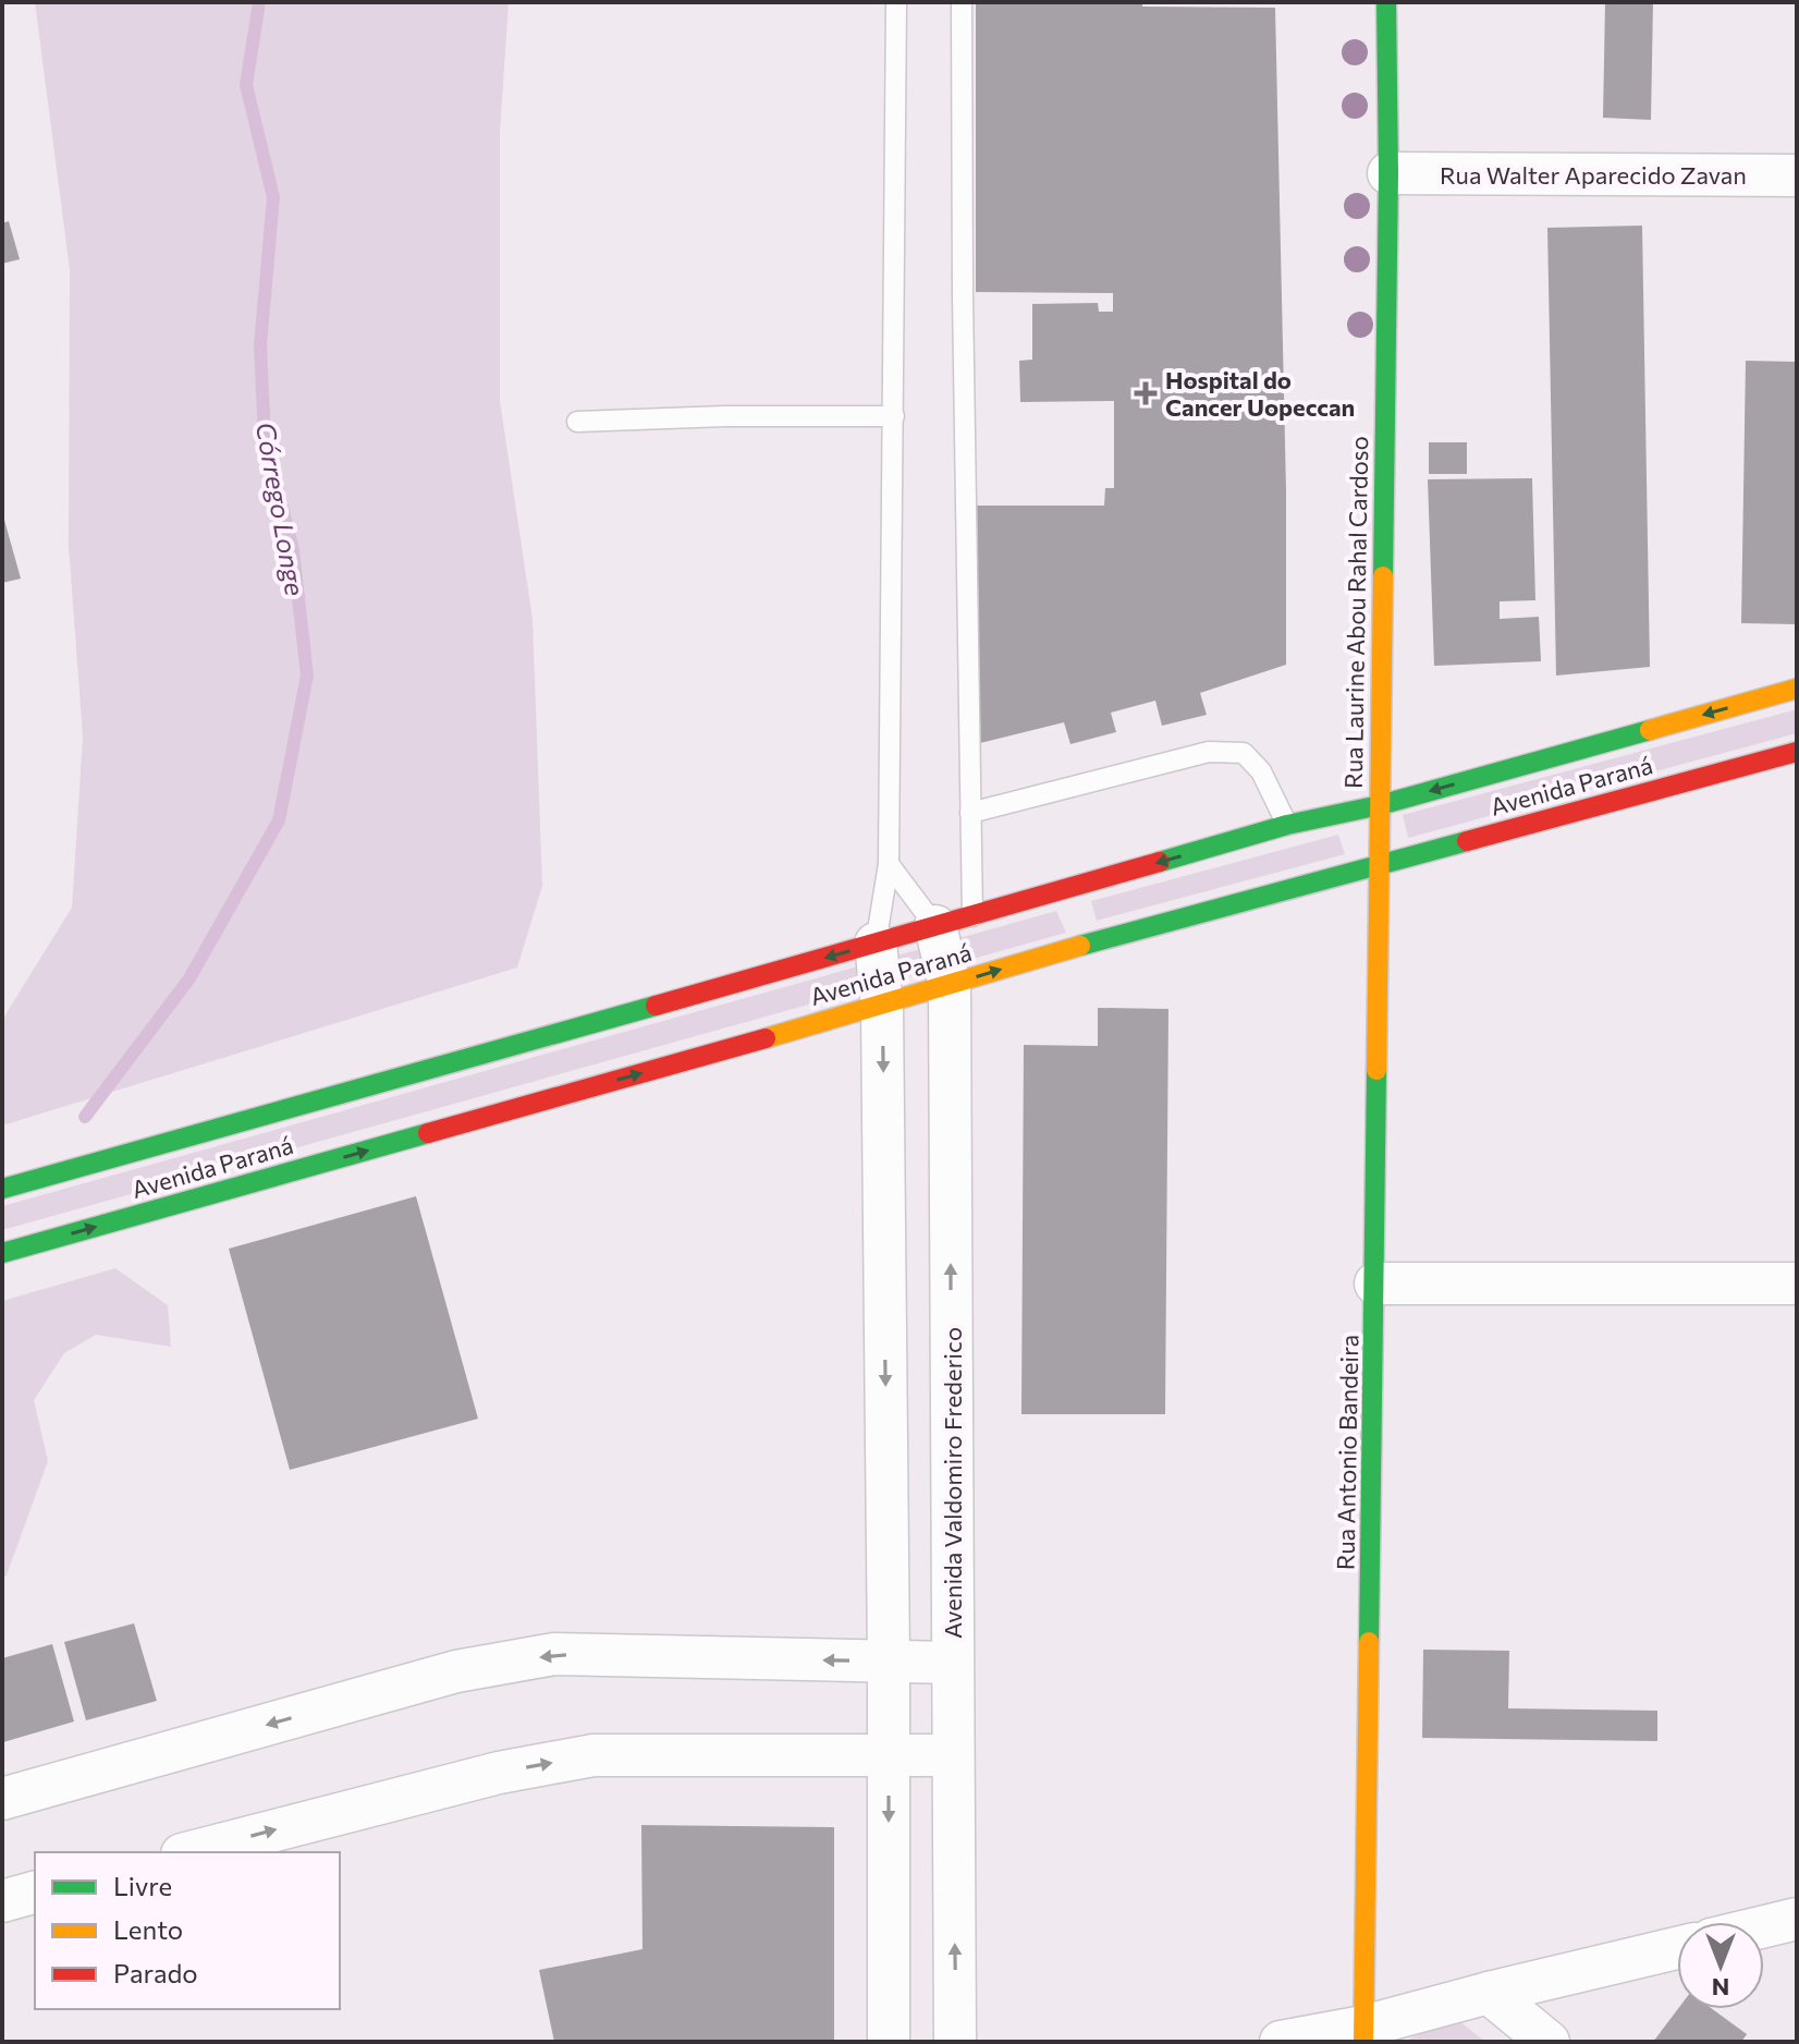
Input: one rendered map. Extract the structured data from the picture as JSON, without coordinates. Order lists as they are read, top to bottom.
{
  "streets": {
    "main road": ["Rua Laurine Abou Rahal Cardoso", "Avenida Paraná", "Rua Antonio Bandeira"],
    "street": ["Rua Walter Aparecido Zavan", "Avenida Valdomiro Frederico"]
  },
  "crossings": [
    ["Rua Walter Aparecido Zavan", "Rua Laurine Abou Rahal Cardoso"],
    ["Rua Laurine Abou Rahal Cardoso", "Avenida Paraná"],
    ["Rua Laurine Abou Rahal Cardoso", "Rua Antonio Bandeira"],
    ["Avenida Paraná", "Rua Antonio Bandeira"],
    ["Avenida Paraná", "Avenida Valdomiro Frederico"]
  ],
  "water": ["Córrego Longe"],
  "places": {
    "health": ["Hospital do Cancer Uopeccan"]
  },
  "legend": ["Livre", "Lento", "Parado"],
  "north": "bottom"
}
